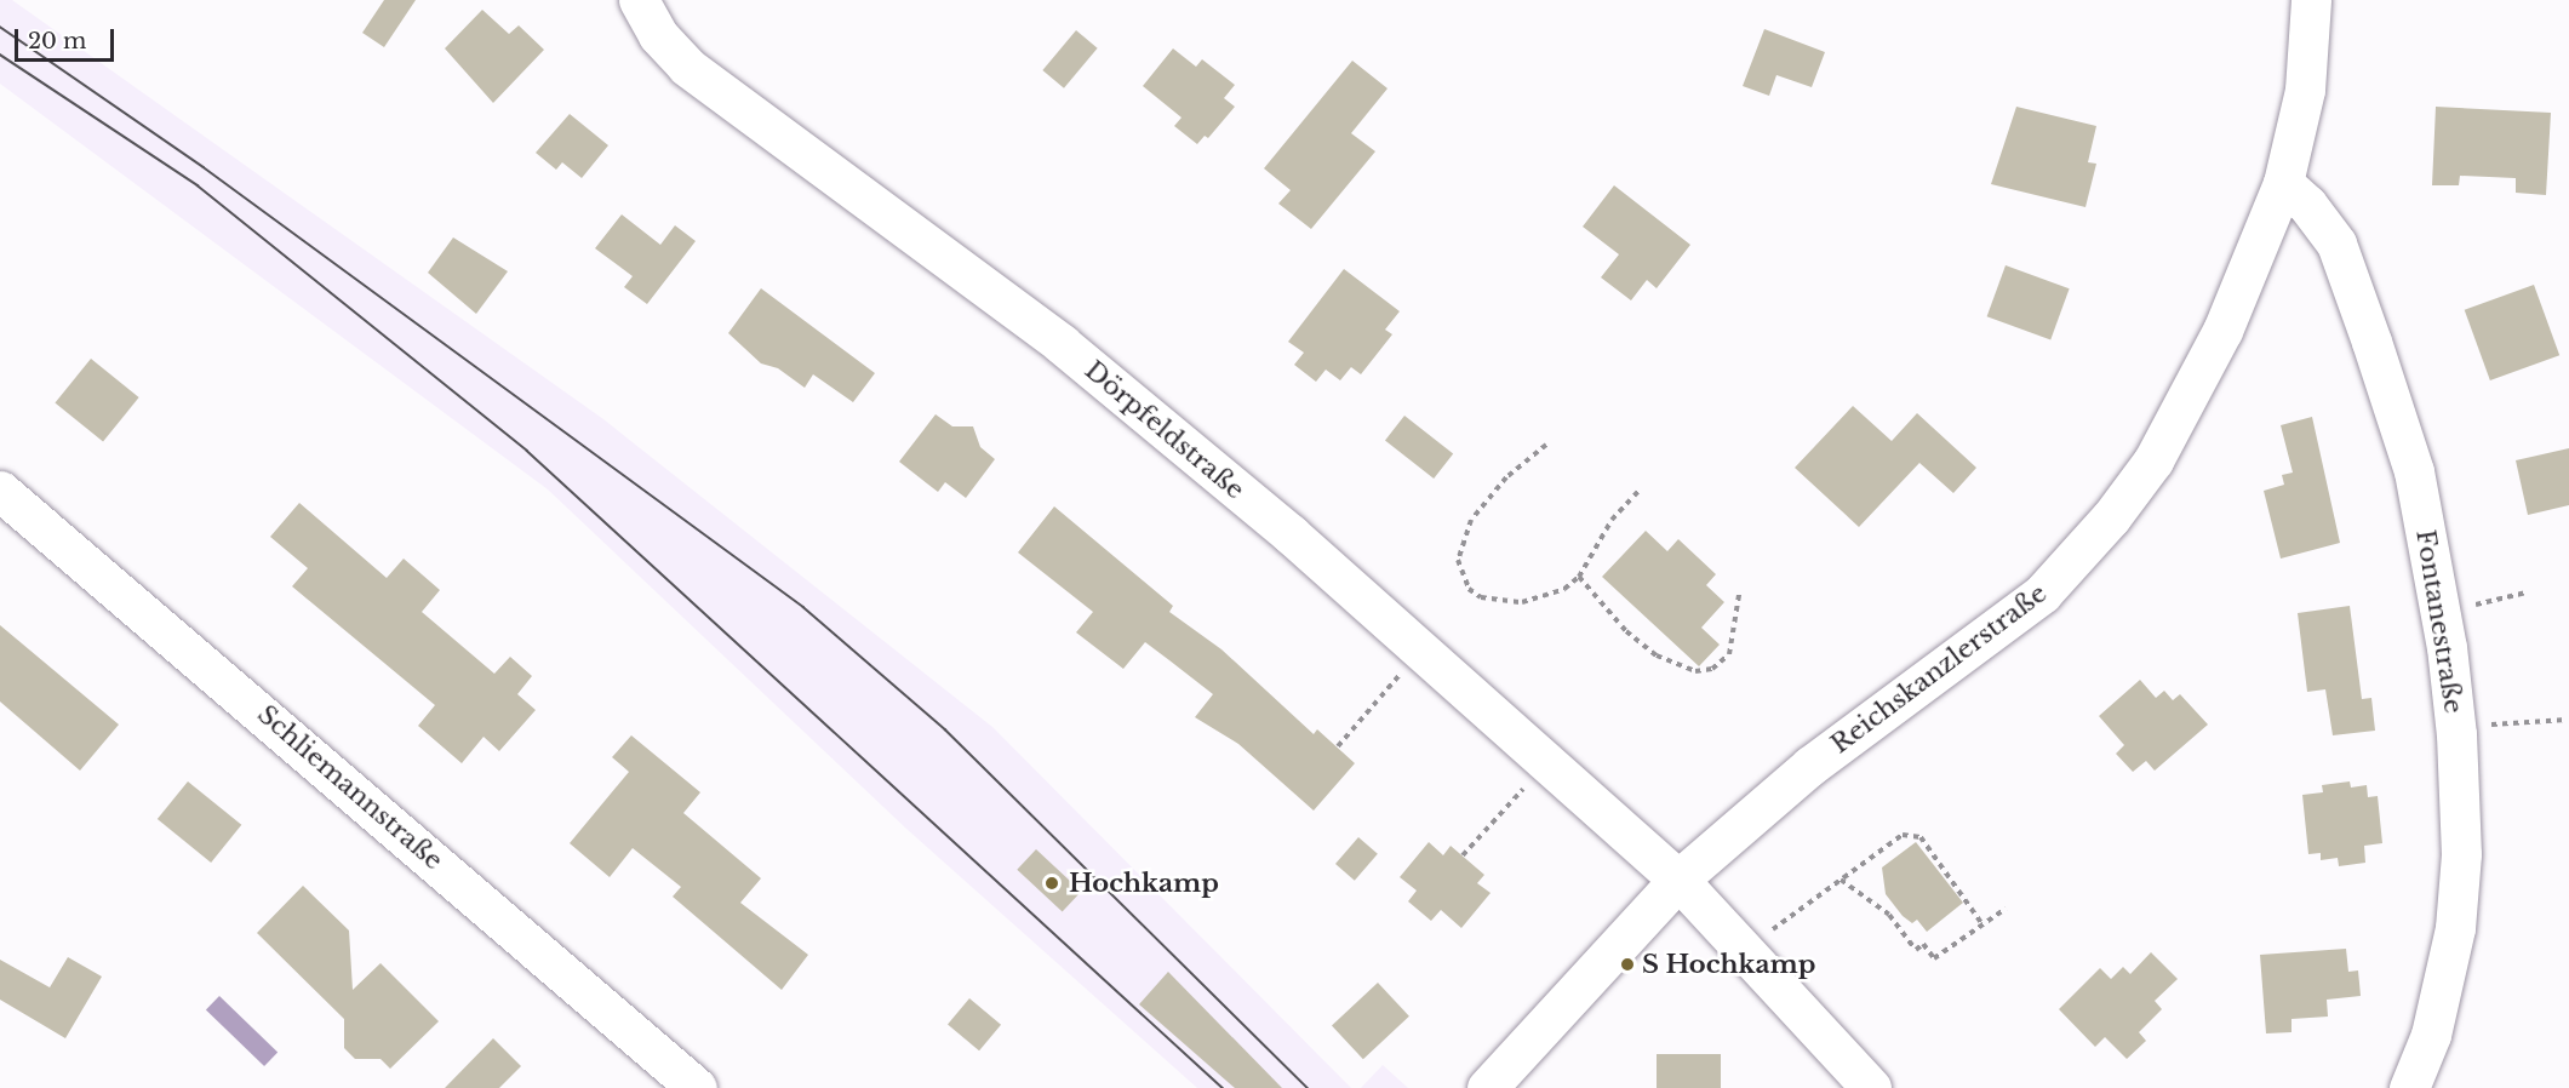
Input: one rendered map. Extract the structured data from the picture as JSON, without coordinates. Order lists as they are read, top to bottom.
{
  "streets": {
    "street": [
      "Dörpfeldstraße",
      "Fontanestraße",
      "Reichskanzlerstraße",
      "Schliemannstraße"
    ]
  },
  "crossings": [
    ["Dörpfeldstraße", "Reichskanzlerstraße"],
    ["Fontanestraße", "Reichskanzlerstraße"]
  ],
  "places": ["Hochkamp", "S Hochkamp"],
  "scale_bar": "20 m"
}
